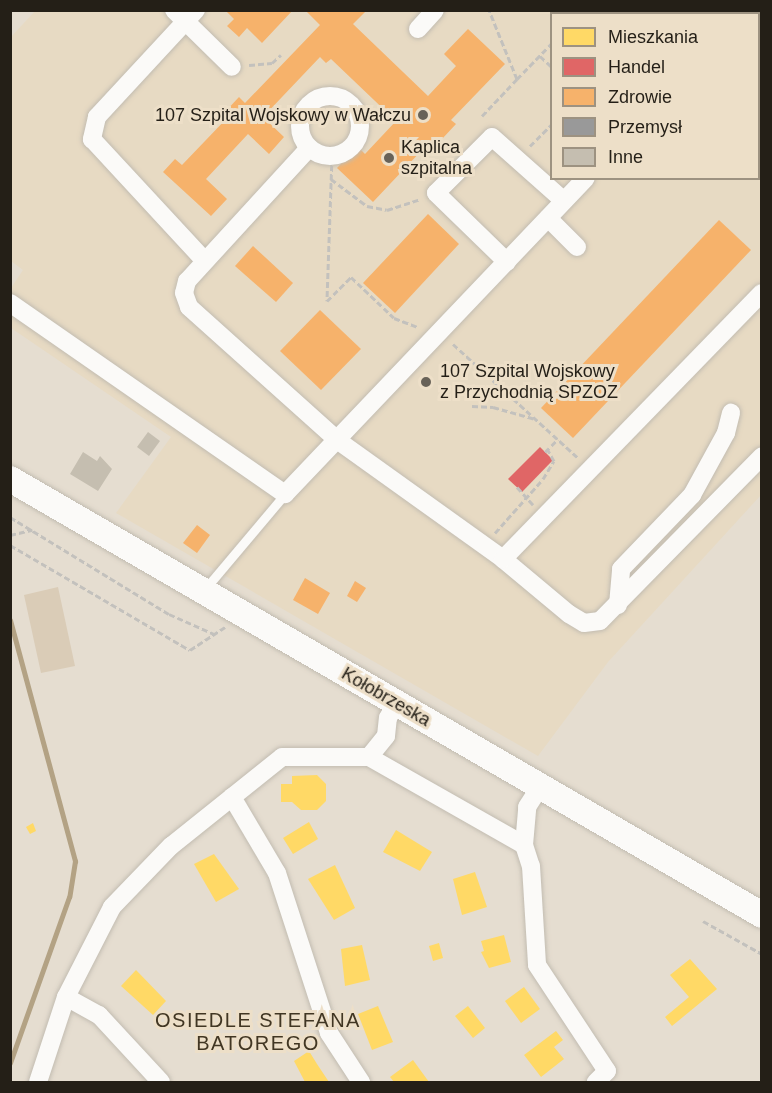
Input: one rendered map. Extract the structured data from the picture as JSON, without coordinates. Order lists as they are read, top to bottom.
{
  "streets": {
    "main road": ["Kołobrzeska"]
  },
  "districts": ["OSIEDLE STEFANA BATOREGO"],
  "places": ["107 Szpital Wojskowy w Wałczu", "Kaplica szpitalna", "107 Szpital Wojskowy z Przychodnią SPZOZ"],
  "legend": [
    "Mieszkania",
    "Handel",
    "Zdrowie",
    "Przemysł",
    "Inne"
  ]
}
